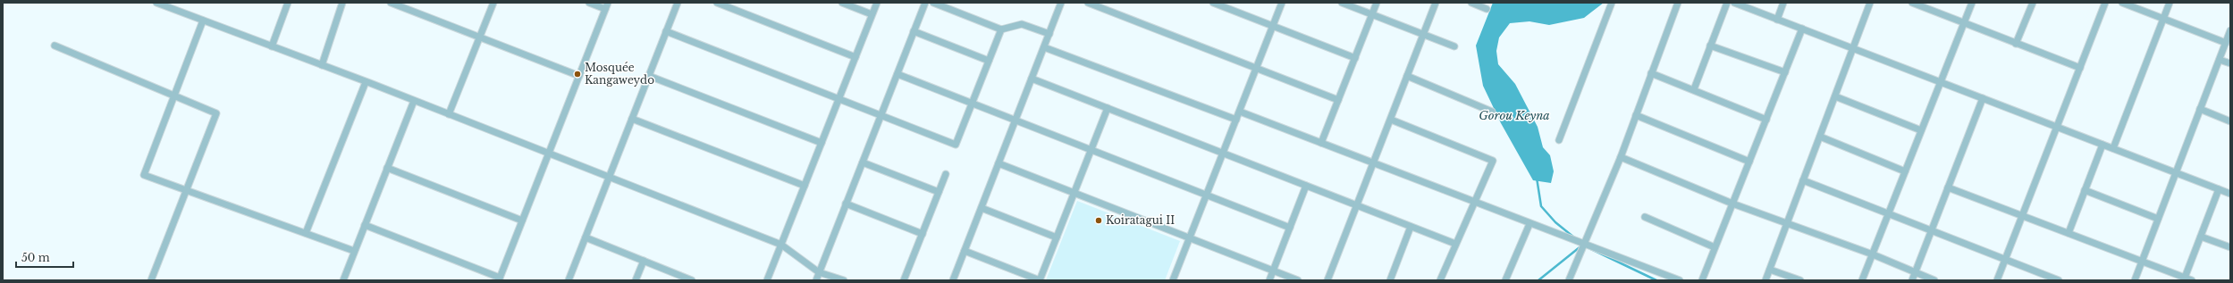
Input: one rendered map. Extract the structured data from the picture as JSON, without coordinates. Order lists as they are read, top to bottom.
{
  "water": ["Gorou Keyna"],
  "places": ["Mosquée Kangaweydo", "Koiratagui II"],
  "scale_bar": "50 m"
}
